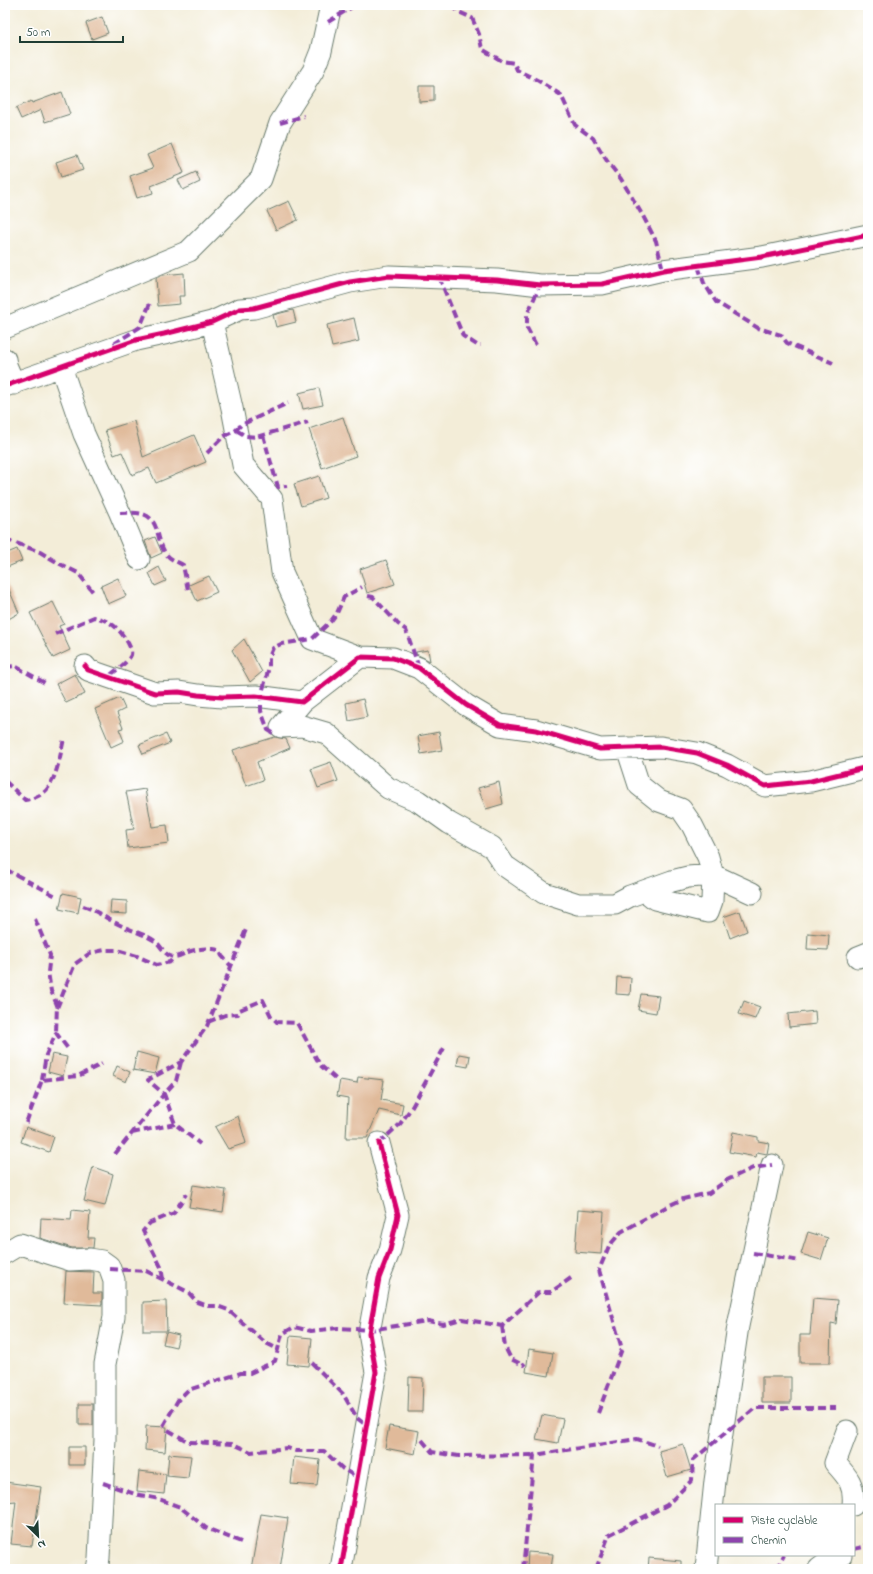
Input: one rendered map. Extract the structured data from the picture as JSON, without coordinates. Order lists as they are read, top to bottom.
{
  "legend": ["Piste cyclable", "Chemin"],
  "scale_bar": "50 m",
  "north": "bottom right"
}
